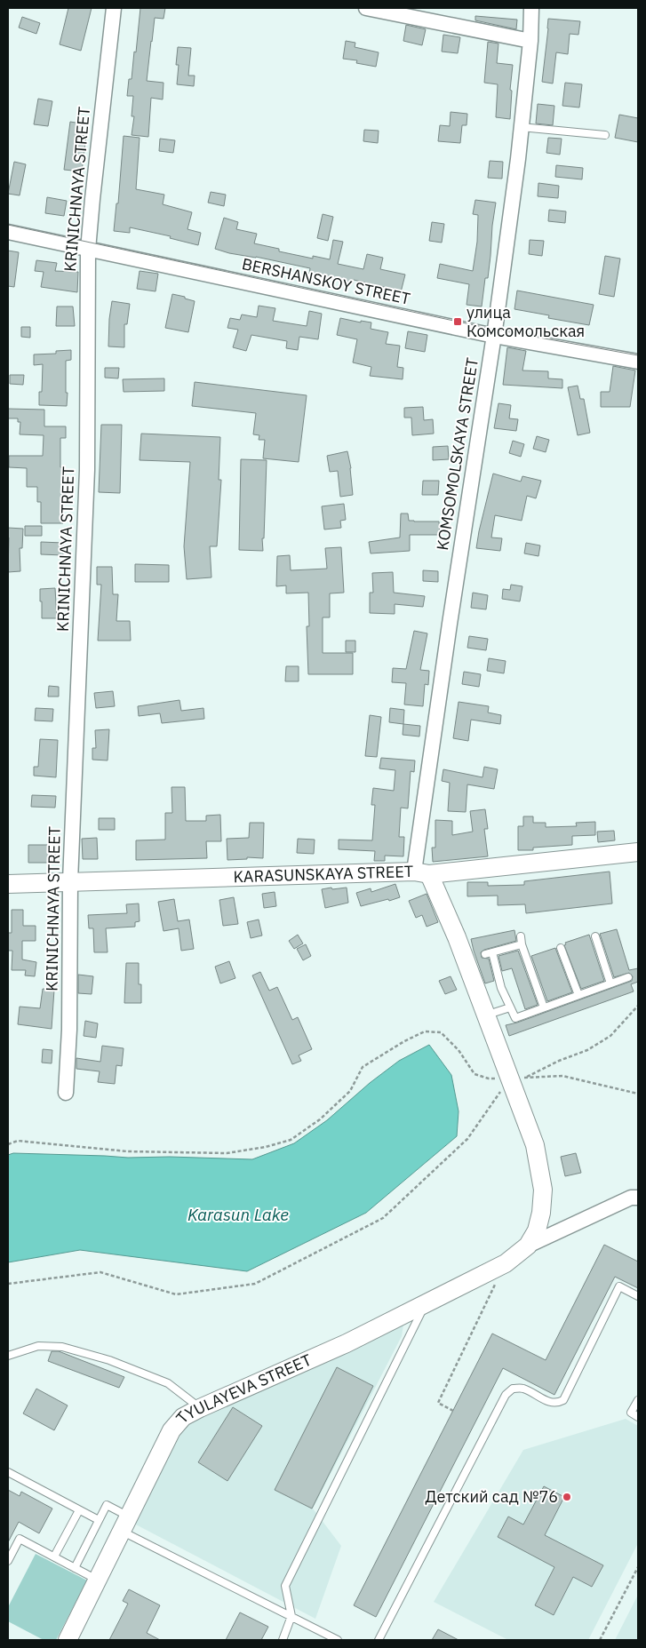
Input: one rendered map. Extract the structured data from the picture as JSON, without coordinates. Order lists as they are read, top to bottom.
{
  "streets": {
    "street": [
      "KRINICHNAYA STREET",
      "BERSHANSKOY STREET",
      "KOMSOMOLSKAYA STREET",
      "KARASUNSKAYA STREET",
      "TYULAYEVA STREET"
    ]
  },
  "crossings": [
    ["KRINICHNAYA STREET", "BERSHANSKOY STREET"],
    ["KRINICHNAYA STREET", "KARASUNSKAYA STREET"],
    ["BERSHANSKOY STREET", "KOMSOMOLSKAYA STREET"],
    ["KOMSOMOLSKAYA STREET", "KARASUNSKAYA STREET"]
  ],
  "water": ["Karasun Lake"],
  "places": {
    "transit": ["улица Комсомольская"],
    "other": ["Детский сад №76"]
  }
}
